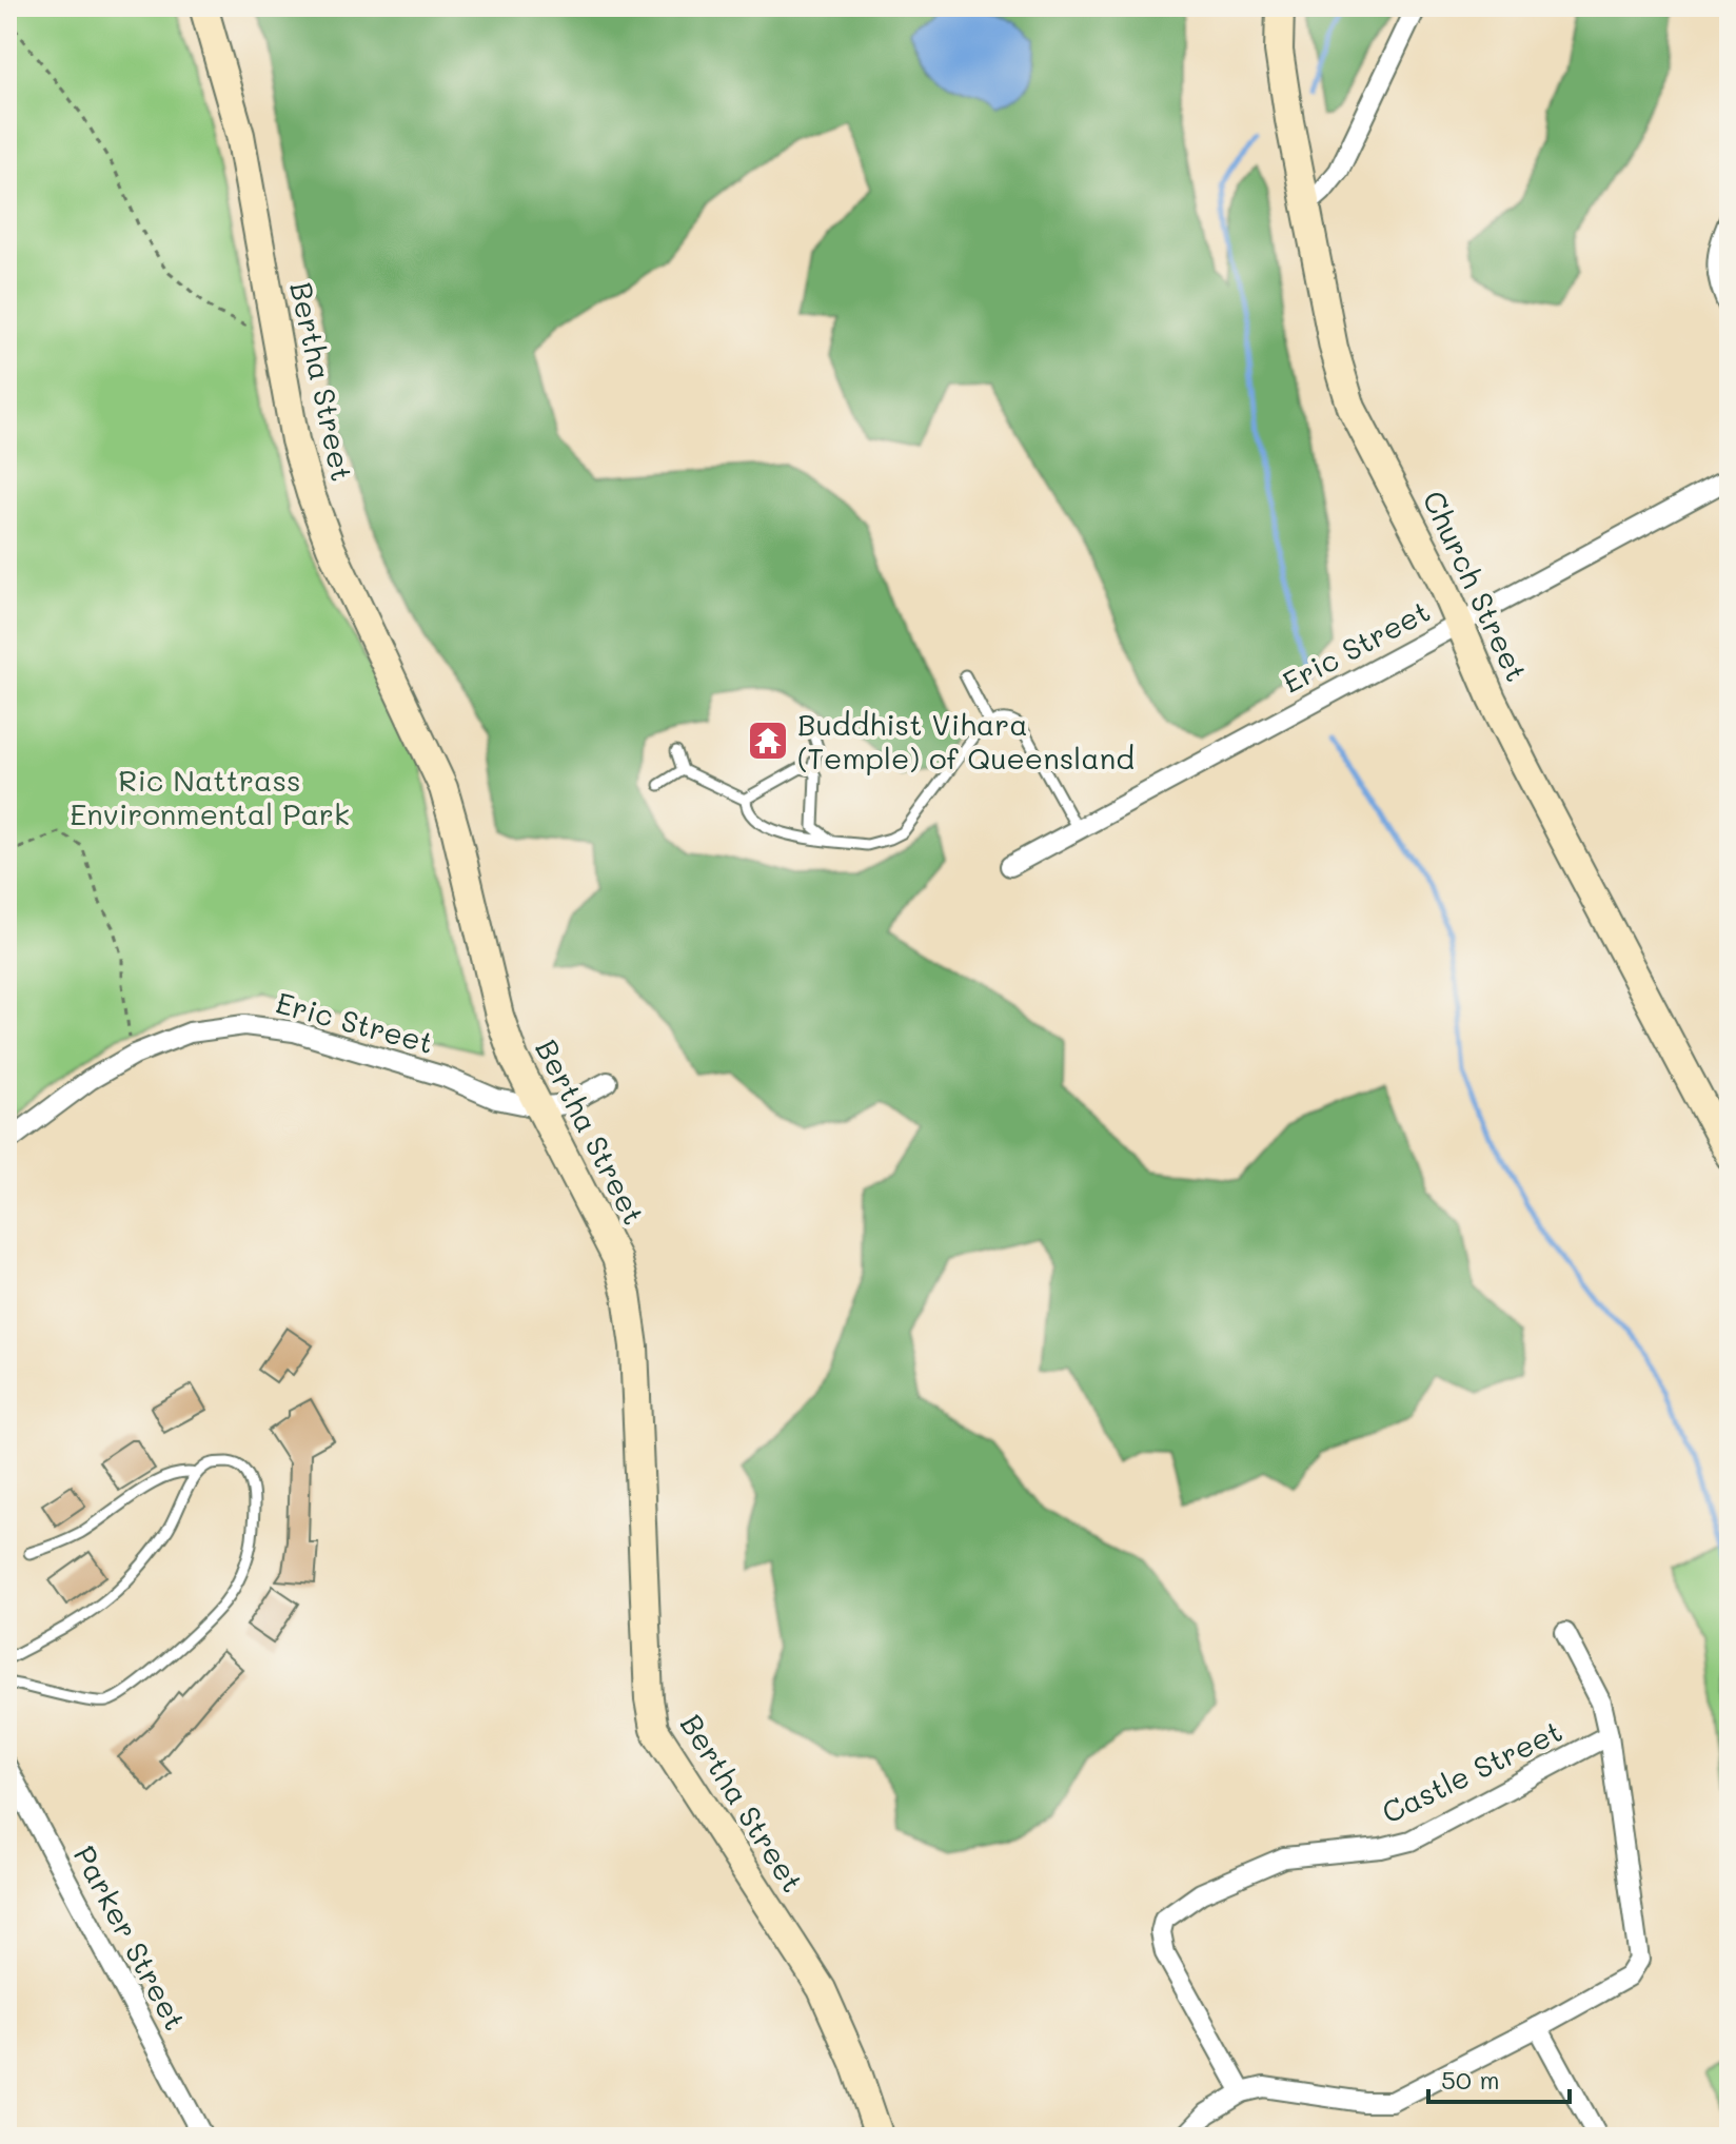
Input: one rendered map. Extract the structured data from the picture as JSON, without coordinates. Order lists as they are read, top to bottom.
{
  "streets": {
    "street": [
      "Bertha Street",
      "Church Street",
      "Eric Street",
      "Castle Street",
      "Parker Street"
    ]
  },
  "crossings": [
    ["Bertha Street", "Eric Street"],
    ["Church Street", "Eric Street"]
  ],
  "parks": ["Ric Nattrass Environmental Park"],
  "places": {
    "temple": ["Buddhist Vihara (Temple) of Queensland"]
  },
  "scale_bar": "50 m"
}
